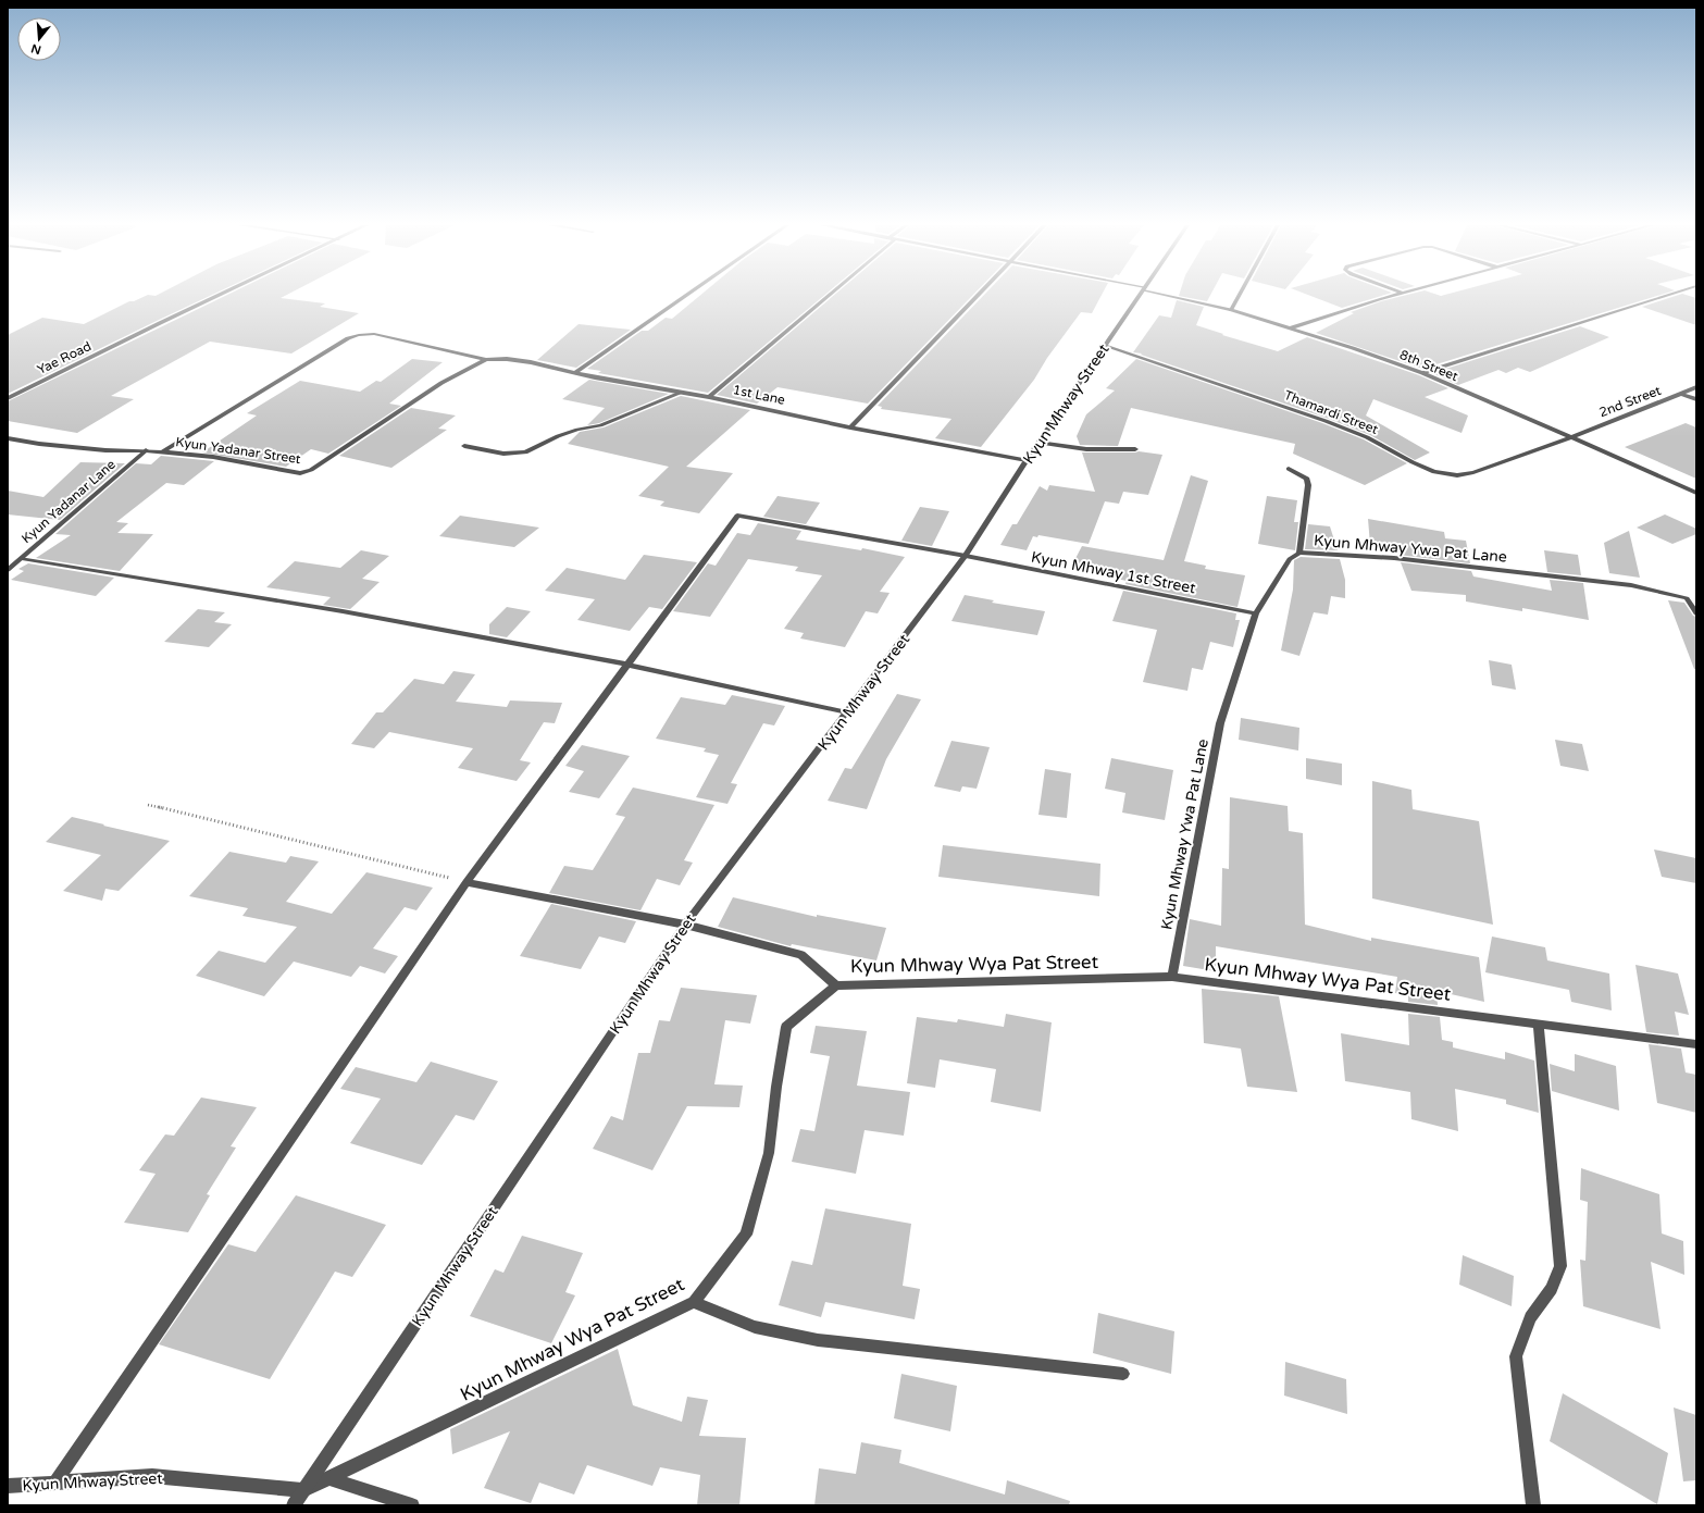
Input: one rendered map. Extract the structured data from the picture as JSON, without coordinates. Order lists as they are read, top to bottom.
{
  "streets": {
    "street": [
      "Yae Road",
      "8th Street",
      "1st Lane",
      "2nd Street",
      "Kyun Mhway Street",
      "Thamardi Street",
      "Kyun Yadanar Street",
      "Kyun Yadanar Lane",
      "Kyun Mhway Ywa Pat Lane",
      "Kyun Mhway 1st Street",
      "Kyun Mhway Wya Pat Street"
    ]
  },
  "crossings": [
    ["8th Street", "2nd Street"],
    ["8th Street", "Thamardi Street"],
    ["1st Lane", "Kyun Mhway Street"],
    ["1st Lane", "Kyun Yadanar Street"],
    ["2nd Street", "Thamardi Street"],
    ["Kyun Mhway Street", "Thamardi Street"],
    ["Kyun Mhway Street", "Kyun Mhway 1st Street"],
    ["Kyun Mhway Street", "Kyun Mhway Wya Pat Street"],
    ["Kyun Yadanar Street", "Kyun Yadanar Lane"],
    ["Kyun Mhway Ywa Pat Lane", "Kyun Mhway 1st Street"],
    ["Kyun Mhway Ywa Pat Lane", "Kyun Mhway Wya Pat Street"]
  ],
  "north": "bottom"
}
